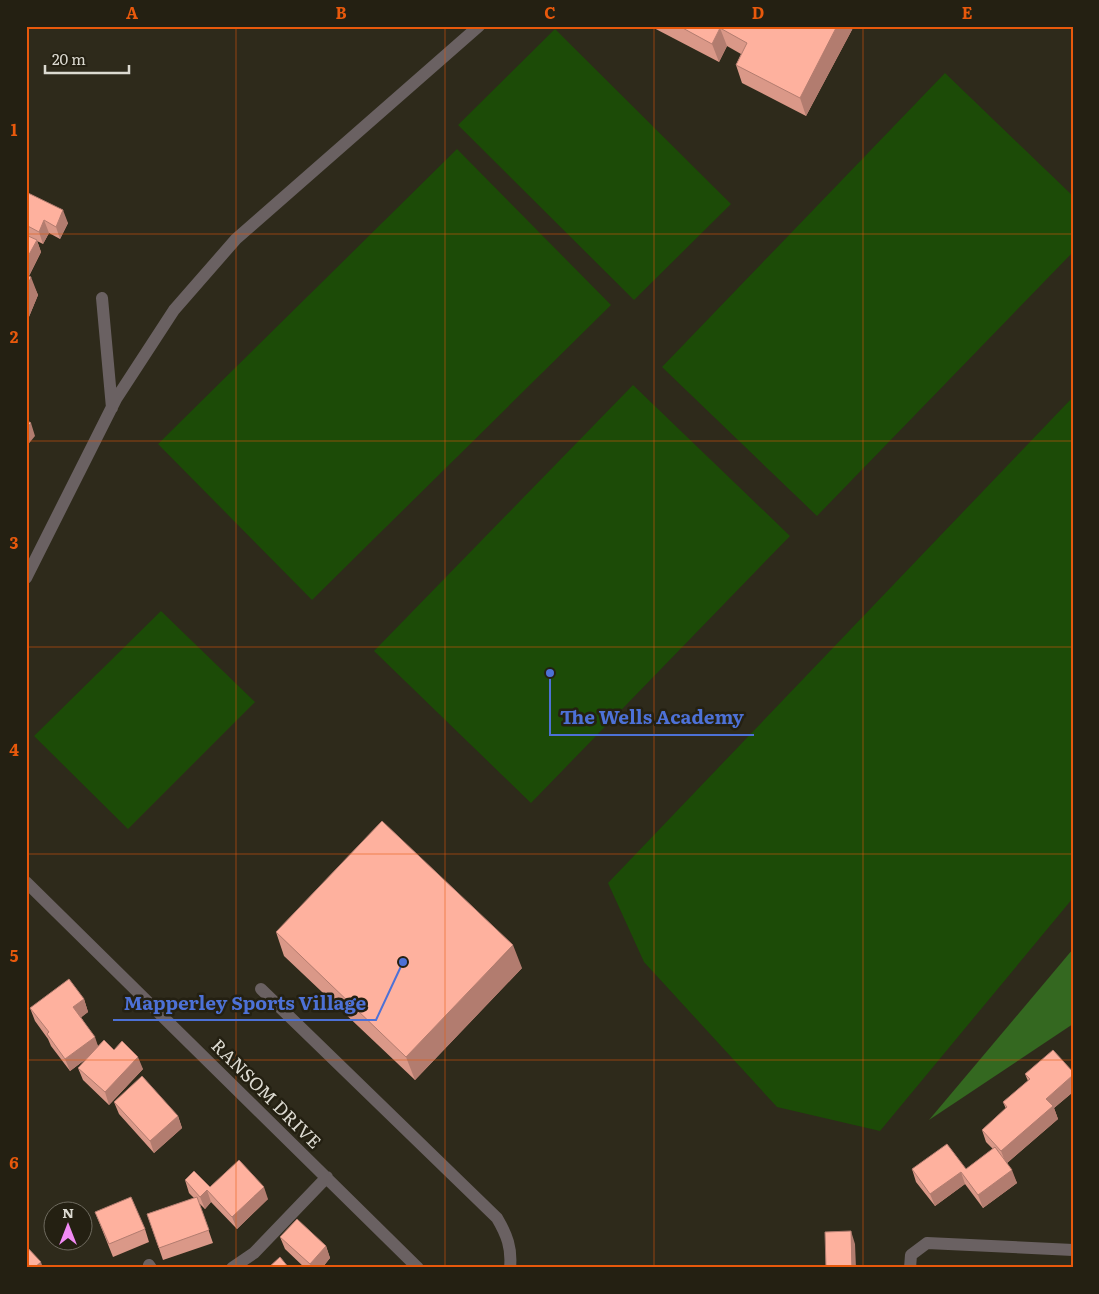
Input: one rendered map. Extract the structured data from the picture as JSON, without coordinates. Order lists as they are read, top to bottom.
{
  "streets": {
    "street": ["RANSOM DRIVE"]
  },
  "places": ["The Wells Academy", "Mapperley Sports Village"],
  "scale_bar": "20 m",
  "north": "top",
  "grid": {
    "columns": [
      "A",
      "B",
      "C",
      "D",
      "E"
    ],
    "rows": [
      "1",
      "2",
      "3",
      "4",
      "5",
      "6"
    ]
  }
}
